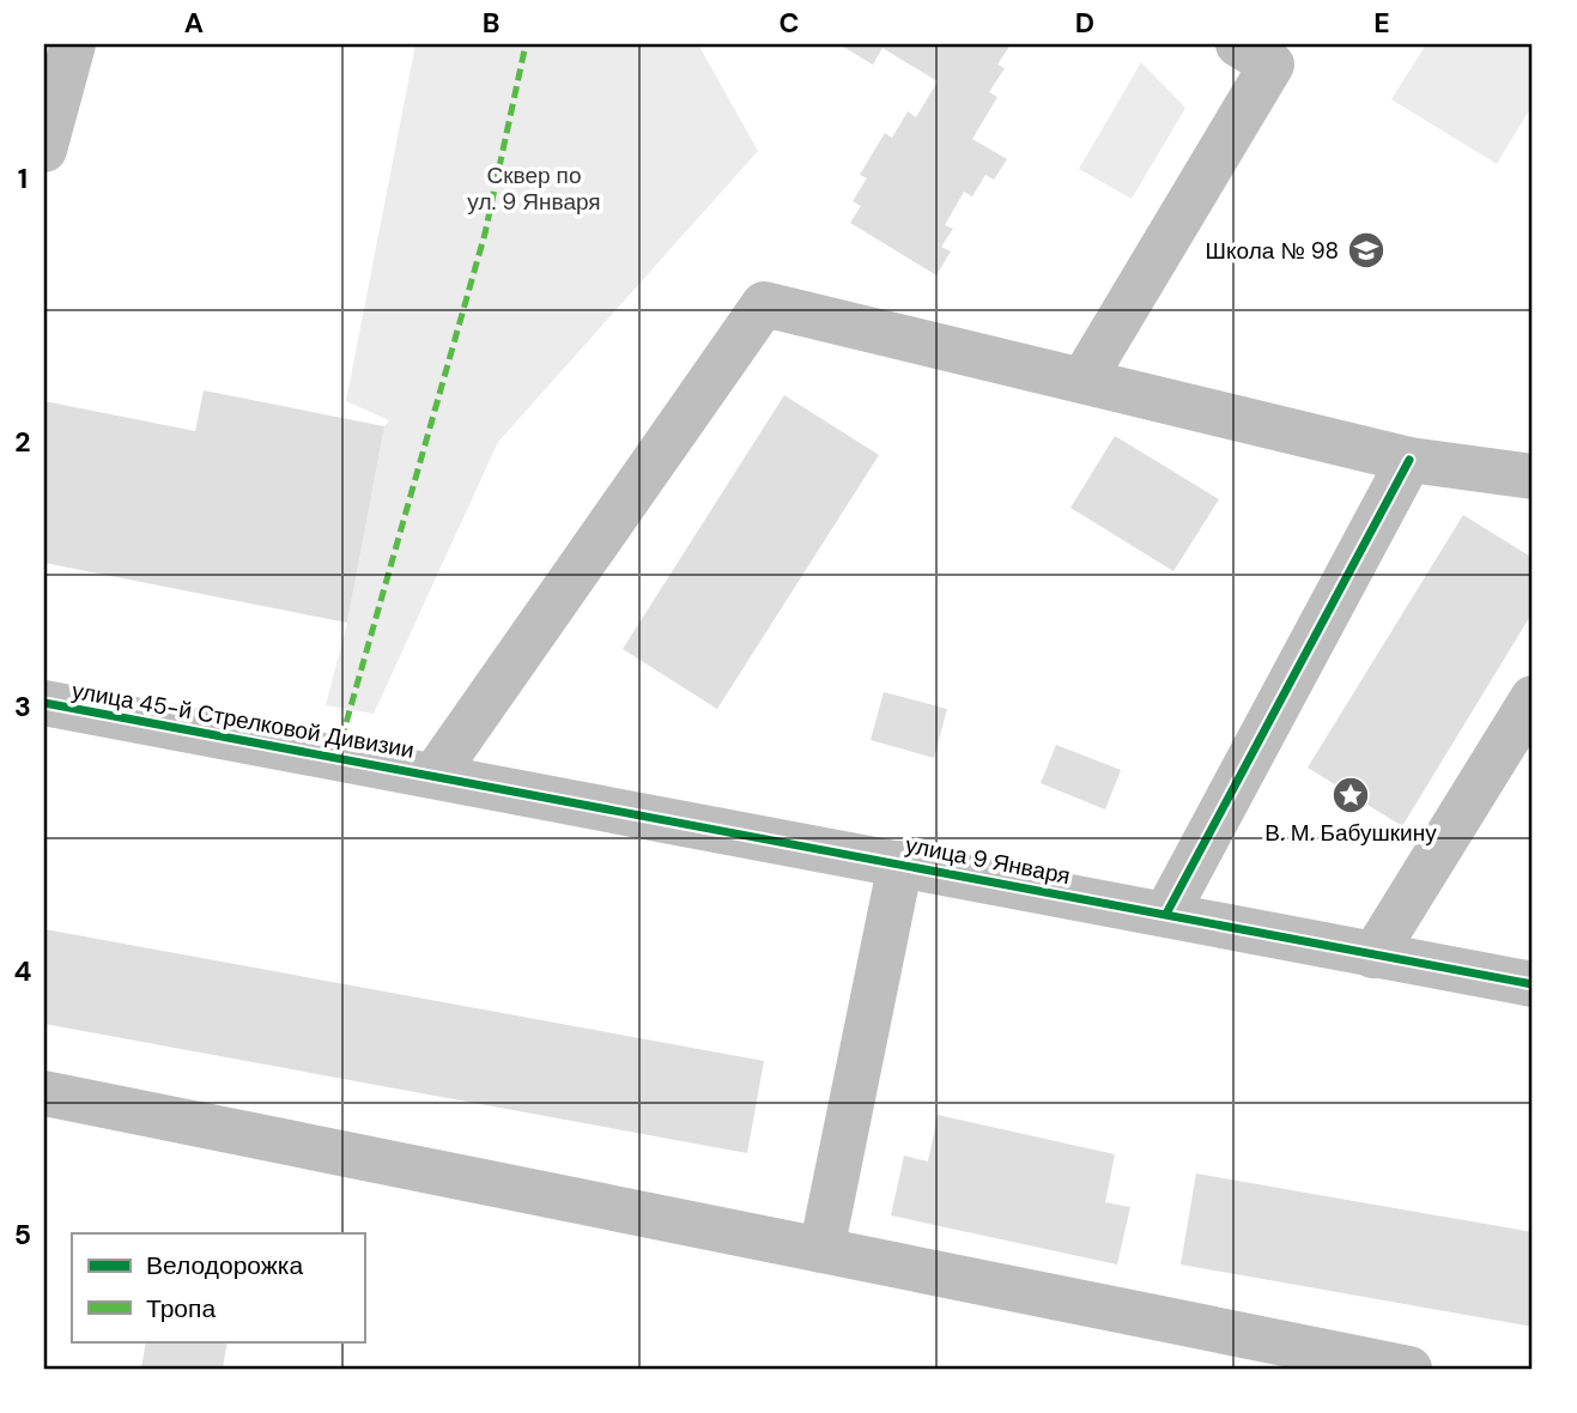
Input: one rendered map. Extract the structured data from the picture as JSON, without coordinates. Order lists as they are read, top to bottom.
{
  "streets": {
    "street": ["улица 45-й Стрелковой Дивизии", "улица 9 Января"]
  },
  "crossings": [
    ["улица 45-й Стрелковой Дивизии", "улица 9 Января"]
  ],
  "parks": ["Сквер по ул. 9 Января"],
  "places": {
    "school or university": ["Школа № 98"],
    "place": ["В. М. Бабушкину"]
  },
  "legend": ["Велодорожка", "Тропа"],
  "grid": {
    "columns": [
      "A",
      "B",
      "C",
      "D",
      "E"
    ],
    "rows": [
      "1",
      "2",
      "3",
      "4",
      "5"
    ]
  }
}
